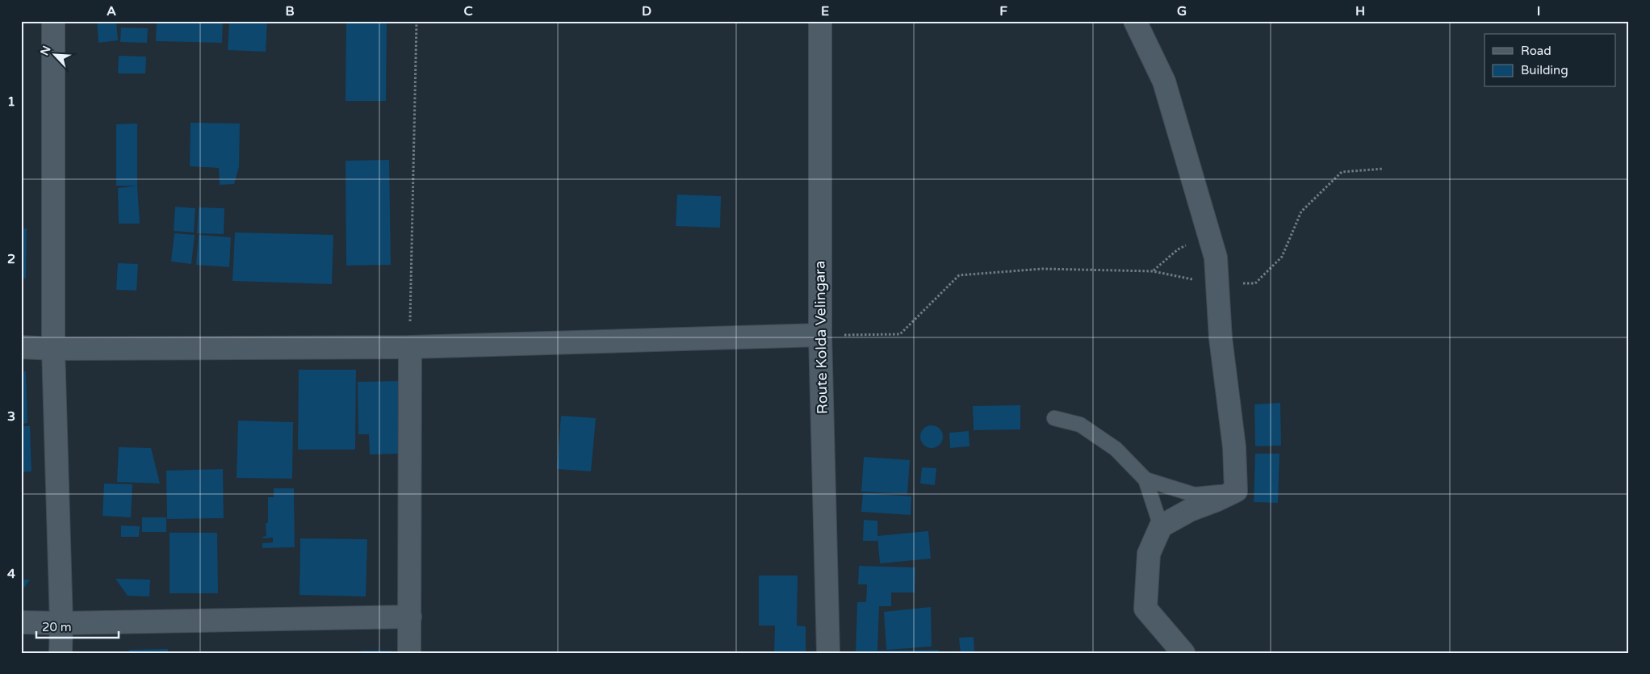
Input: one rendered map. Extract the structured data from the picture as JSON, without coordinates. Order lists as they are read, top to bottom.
{
  "streets": {
    "street": ["Route Kolda Velingara"]
  },
  "legend": ["Road", "Building"],
  "scale_bar": "20 m",
  "north": "top left",
  "grid": {
    "columns": [
      "A",
      "B",
      "C",
      "D",
      "E",
      "F",
      "G",
      "H",
      "I"
    ],
    "rows": [
      "1",
      "2",
      "3",
      "4"
    ]
  }
}
